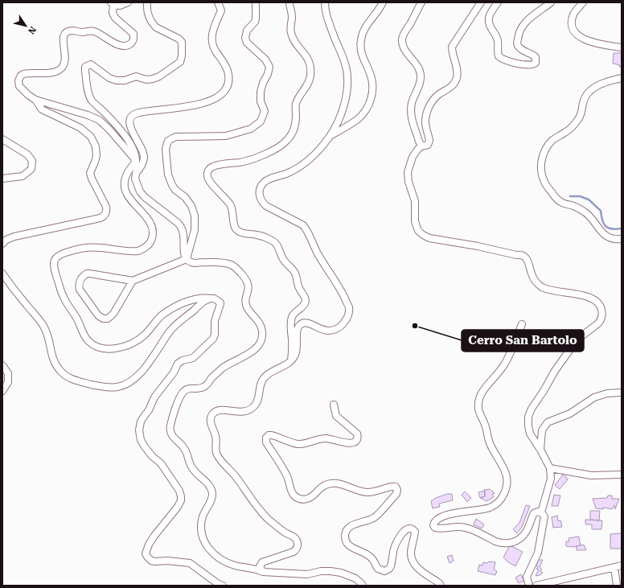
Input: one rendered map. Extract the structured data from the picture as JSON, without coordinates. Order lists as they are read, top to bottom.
{
  "places": ["Cerro San Bartolo"],
  "north": "bottom right"
}
